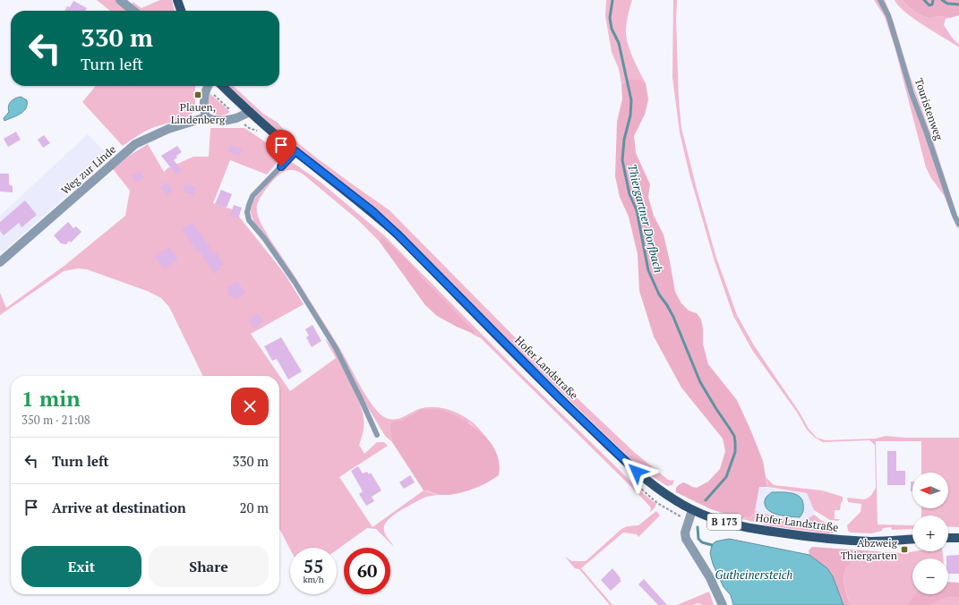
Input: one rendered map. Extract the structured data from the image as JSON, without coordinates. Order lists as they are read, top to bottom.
{
  "streets": {
    "main road": ["Hofer Landstraße", "B 173"],
    "street": ["Weg zur Linde"],
    "lane": ["Touristenweg"]
  },
  "crossings": [
    ["Weg zur Linde", "Hofer Landstraße"]
  ],
  "water": ["Thiergartner Dorfbach", "Gutheinersteich"],
  "places": {
    "transit": ["Plauen, Lindenberg", "Abzweig Thiergarten"]
  },
  "north": "left",
  "page": {
    "turn": ["330 m", "Turn left"],
    "heading": ["1 min", "350 m · 21:08"],
    "list": [
      {
        "name": "Turn left",
        "value": "330 m"
      },
      {
        "name": "Arrive at destination",
        "value": "20 m"
      }
    ],
    "map_buttons": ["+", "−"],
    "buttons": ["Exit", "Share"],
    "speed": "55 km/h",
    "limit": "60"
  }
}
